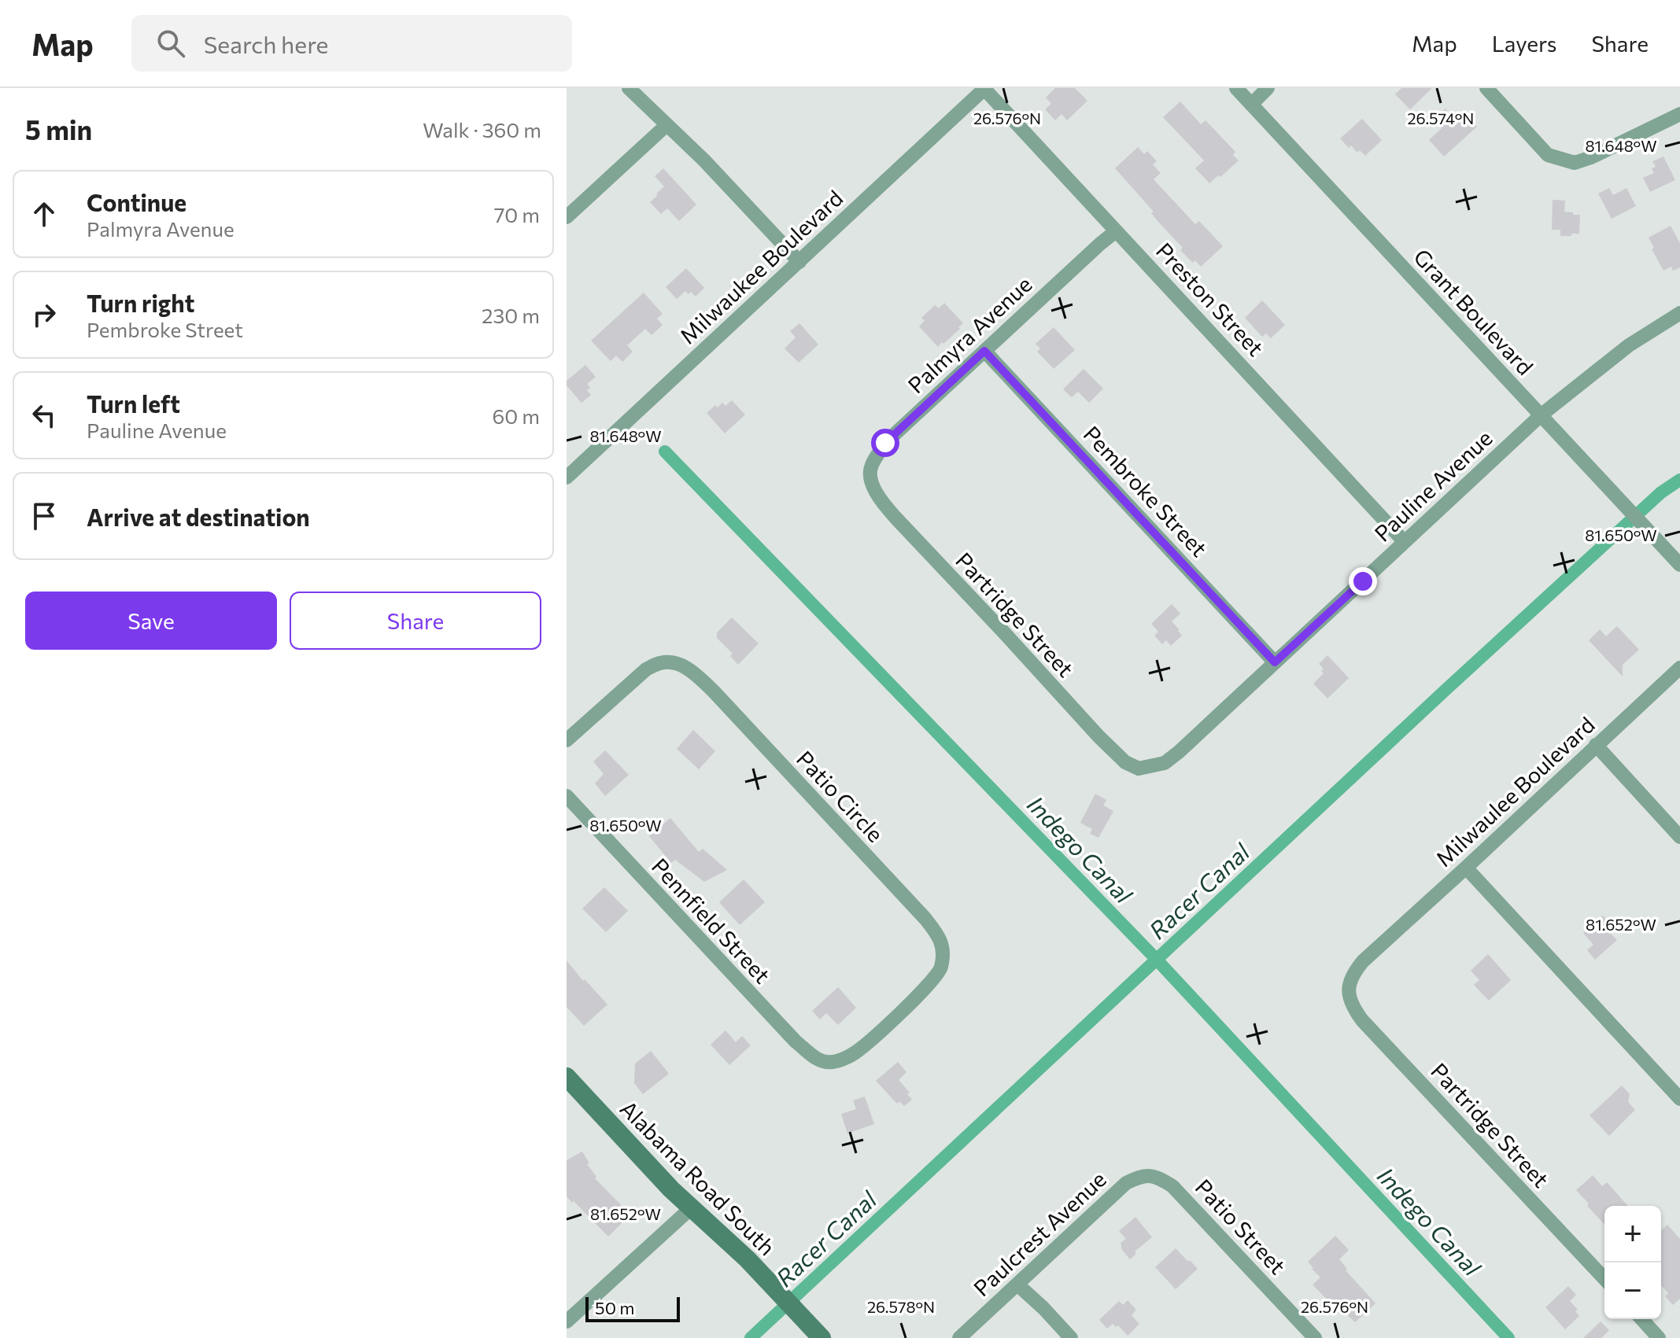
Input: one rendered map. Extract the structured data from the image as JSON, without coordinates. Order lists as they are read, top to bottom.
{
  "streets": {
    "street": [
      "Milwaukee Boulevard",
      "Preston Street",
      "Grant Boulevard",
      "Palmyra Avenue",
      "Pauline Avenue",
      "Pembroke Street",
      "Partridge Street",
      "Milwaulee Boulevard",
      "Patio Circle",
      "Pennfield Street",
      "Alabama Road South",
      "Patio Street",
      "Paulcrest Avenue"
    ]
  },
  "crossings": [
    ["Milwaukee Boulevard", "Preston Street"],
    ["Preston Street", "Palmyra Avenue"],
    ["Preston Street", "Pauline Avenue"],
    ["Grant Boulevard", "Pauline Avenue"],
    ["Palmyra Avenue", "Pembroke Street"],
    ["Palmyra Avenue", "Partridge Street"],
    ["Pauline Avenue", "Pembroke Street"],
    ["Pauline Avenue", "Partridge Street"],
    ["Partridge Street", "Milwaulee Boulevard"],
    ["Patio Circle", "Pennfield Street"],
    ["Patio Street", "Paulcrest Avenue"]
  ],
  "water": ["Indego Canal", "Racer Canal"],
  "scale_bar": "50 m",
  "page": {
    "header": "Map",
    "search": "Search here",
    "nav": ["Map", "Layers", "Share"],
    "heading": ["5 min", "Walk · 360 m"],
    "list": [
      ["Continue", "Palmyra Avenue", "70 m"],
      ["Turn right", "Pembroke Street", "230 m"],
      ["Turn left", "Pauline Avenue", "60 m"],
      "Arrive at destination"
    ],
    "buttons": ["Save", "Share"],
    "map_buttons": ["+", "−"],
    "scale": "50 m"
  },
  "coordinates": [
    "26.576°N",
    "26.574°N",
    "81.648°W",
    "81.650°W",
    "81.652°W",
    "26.578°N"
  ]
}
